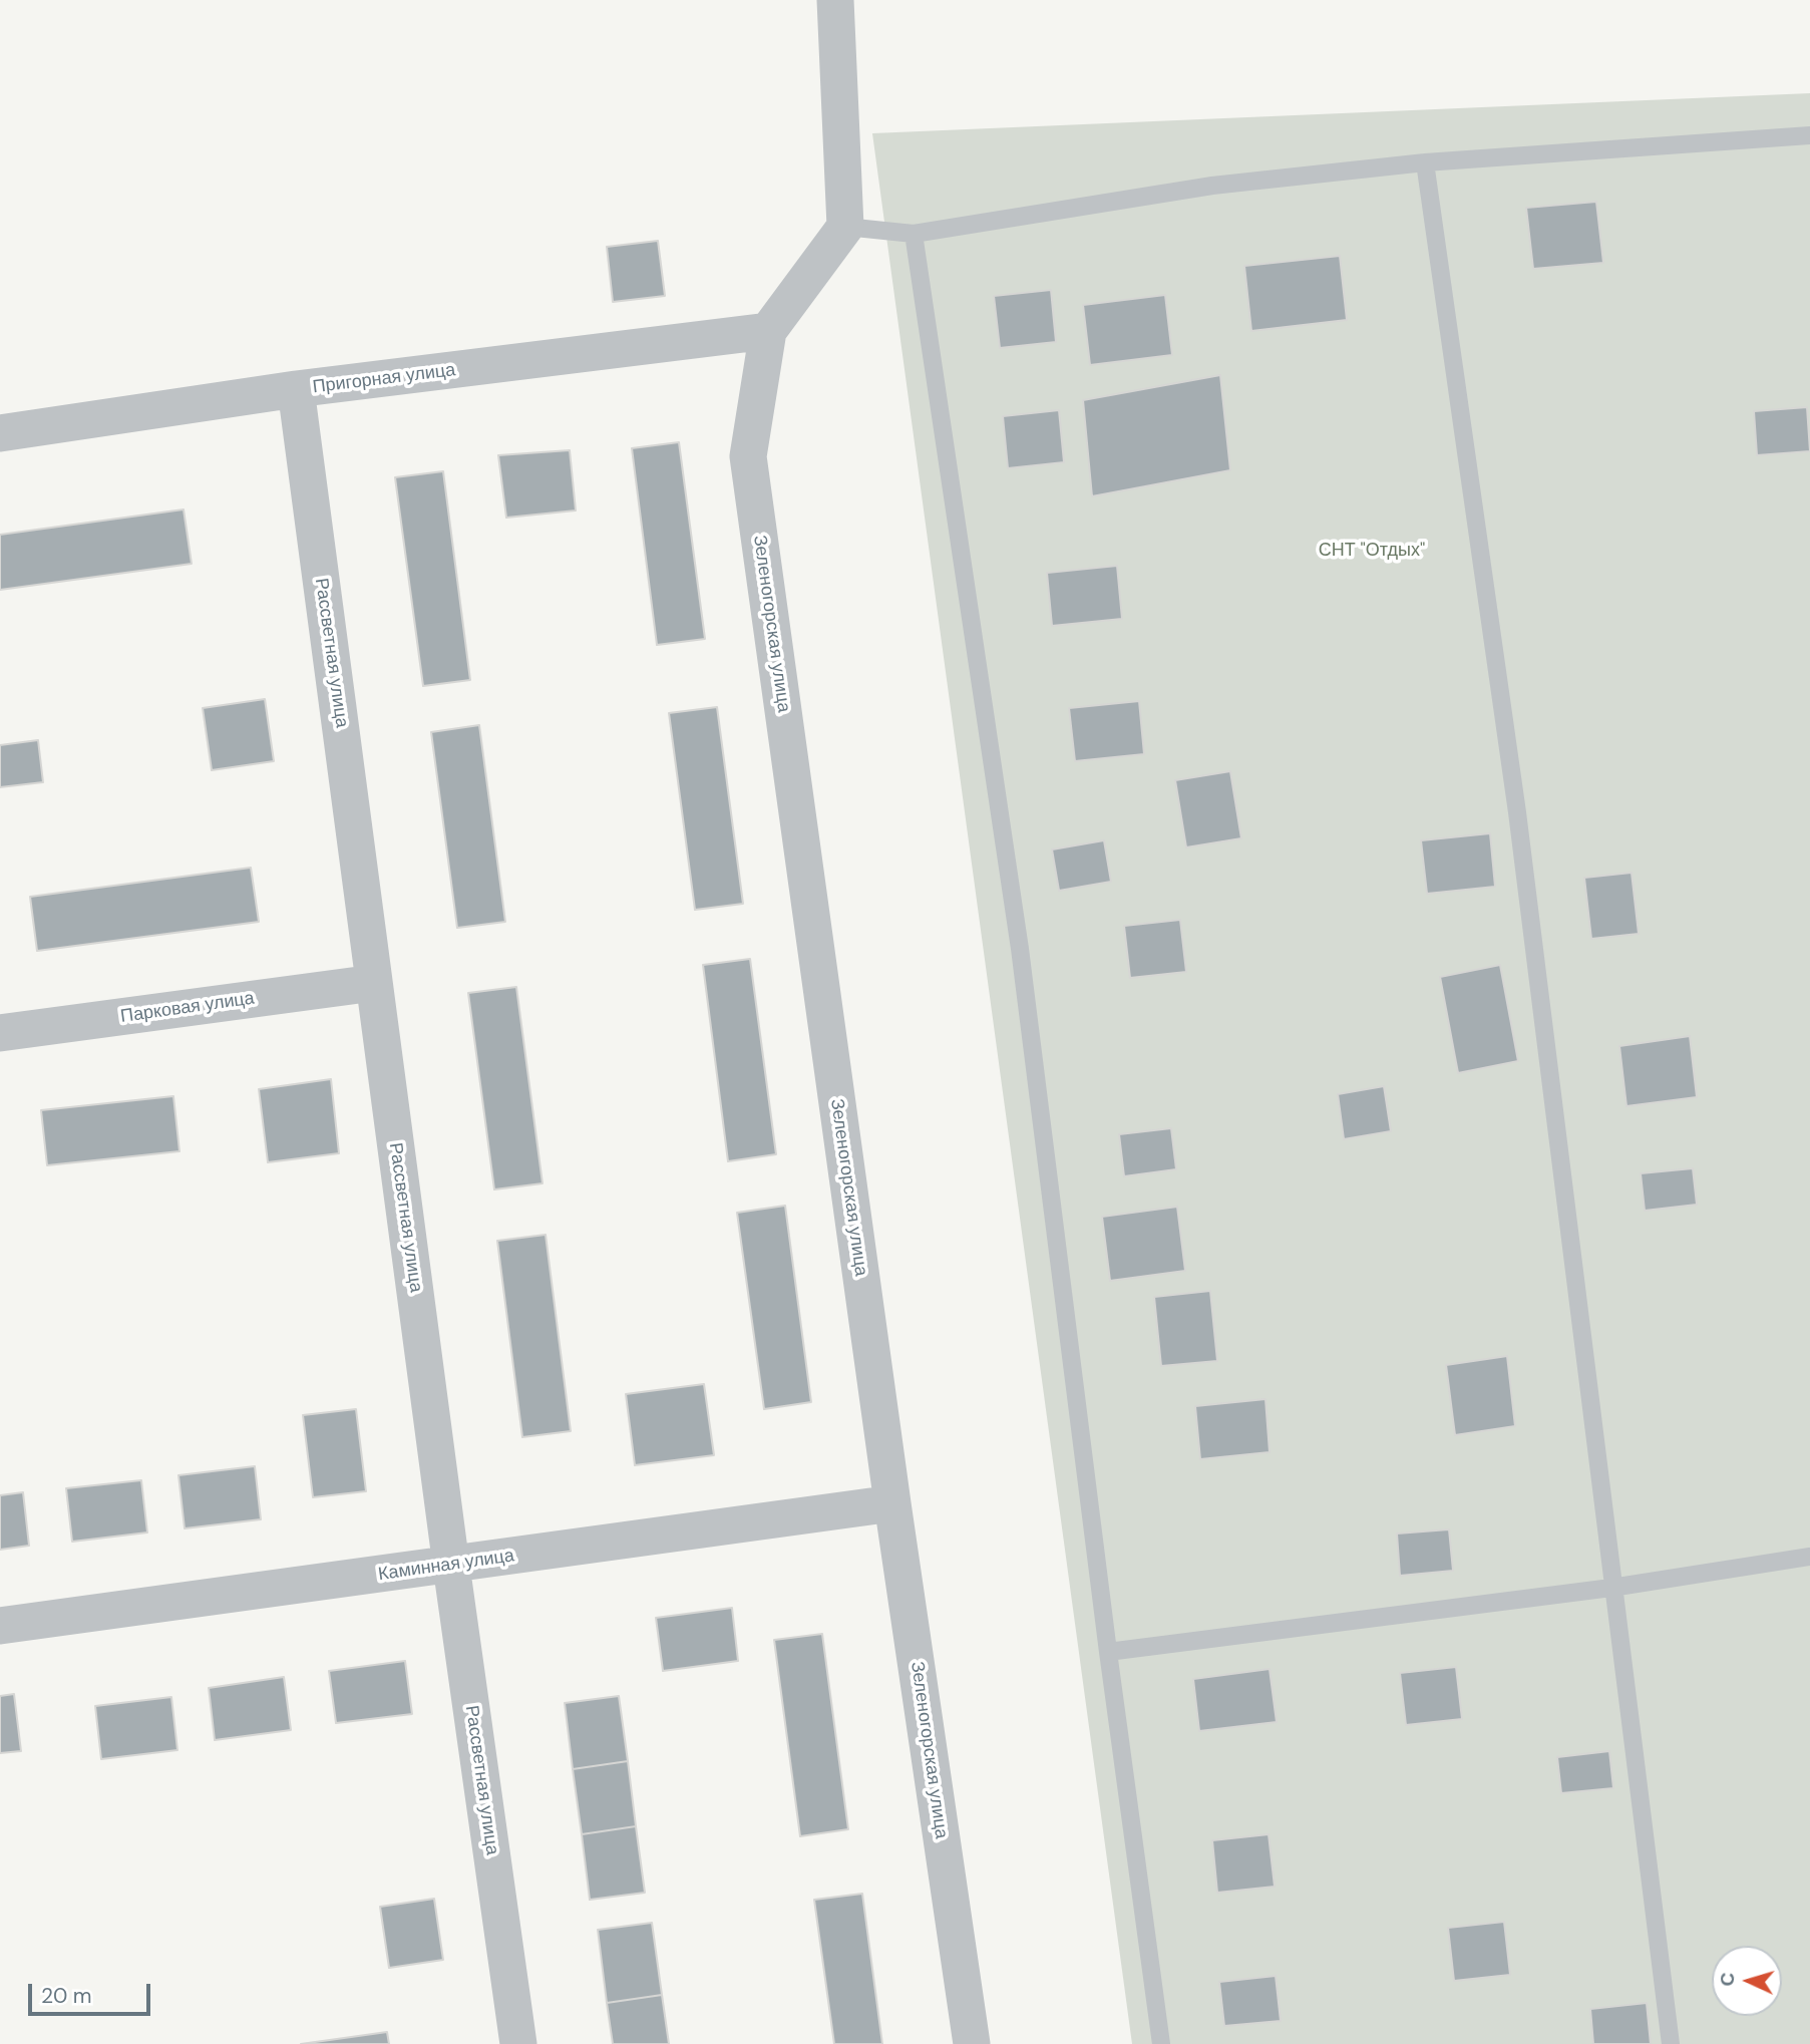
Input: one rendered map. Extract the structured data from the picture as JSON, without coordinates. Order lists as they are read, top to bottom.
{
  "streets": {
    "street": [
      "Пригорная улица",
      "Зеленогорская улица",
      "Рассветная улица",
      "Парковая улица",
      "Каминная улица"
    ]
  },
  "crossings": [
    ["Пригорная улица", "Зеленогорская улица"],
    ["Пригорная улица", "Рассветная улица"],
    ["Зеленогорская улица", "Каминная улица"],
    ["Рассветная улица", "Парковая улица"],
    ["Рассветная улица", "Каминная улица"]
  ],
  "parks": ["СНТ \"Отдых\""],
  "scale_bar": "20 m",
  "north": "left"
}
